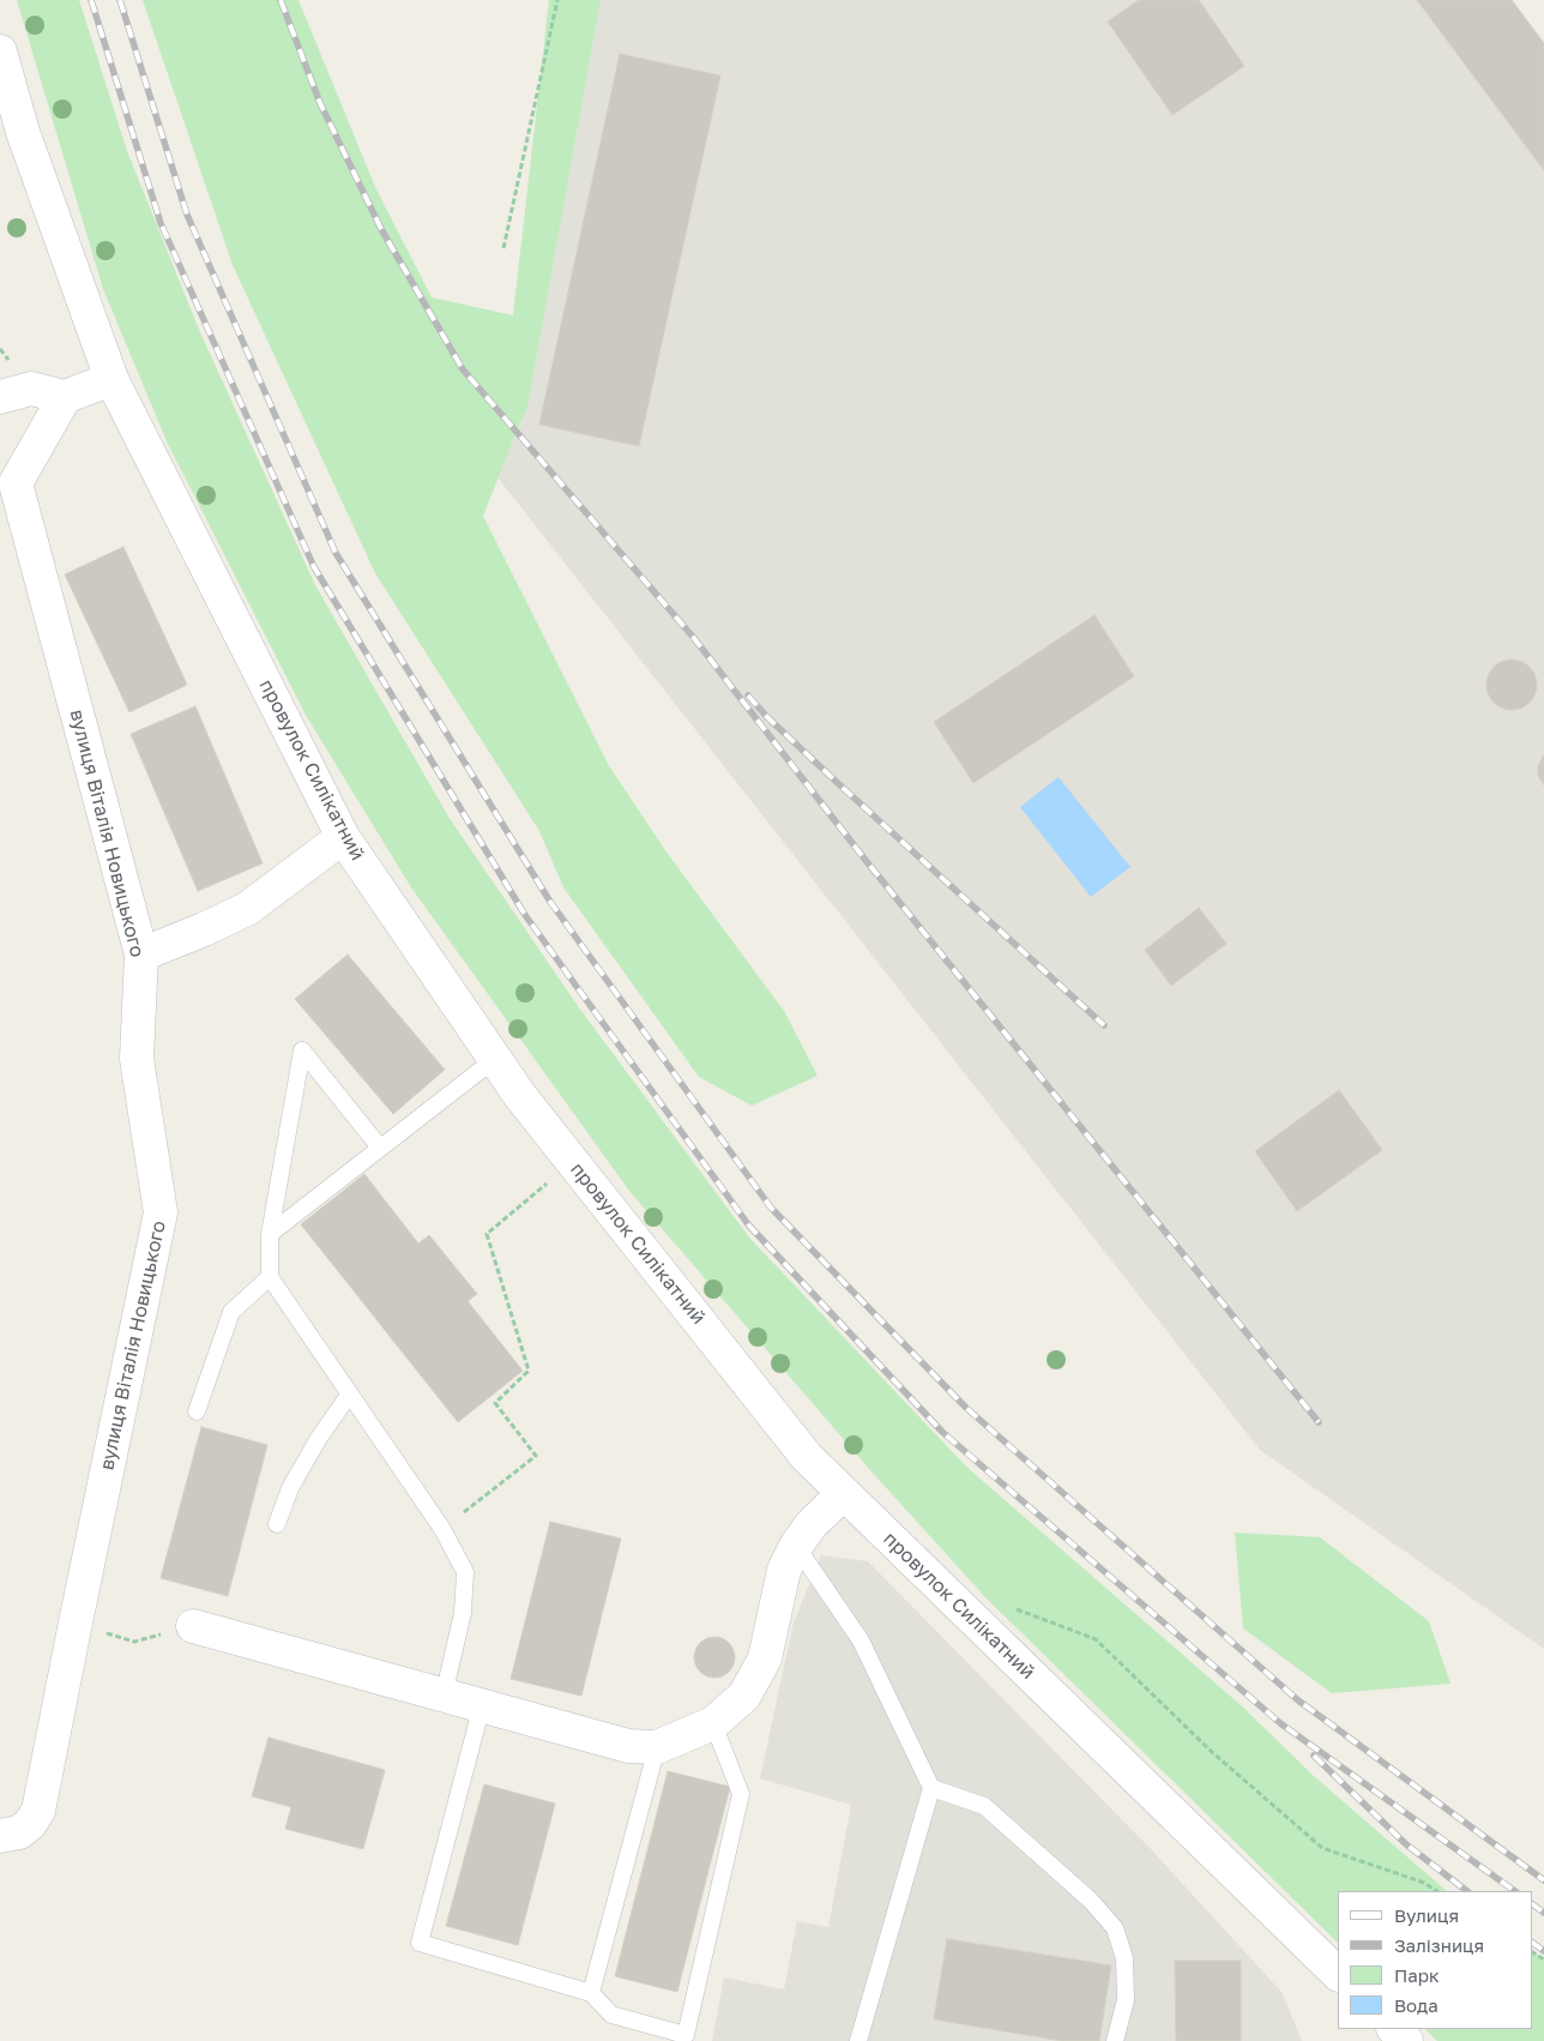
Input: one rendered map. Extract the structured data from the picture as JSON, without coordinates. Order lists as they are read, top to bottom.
{
  "streets": {
    "street": ["провулок Силікатний", "вулиця Віталія Новицького"]
  },
  "legend": [
    "Вулиця",
    "Залізниця",
    "Парк",
    "Вода"
  ]
}
